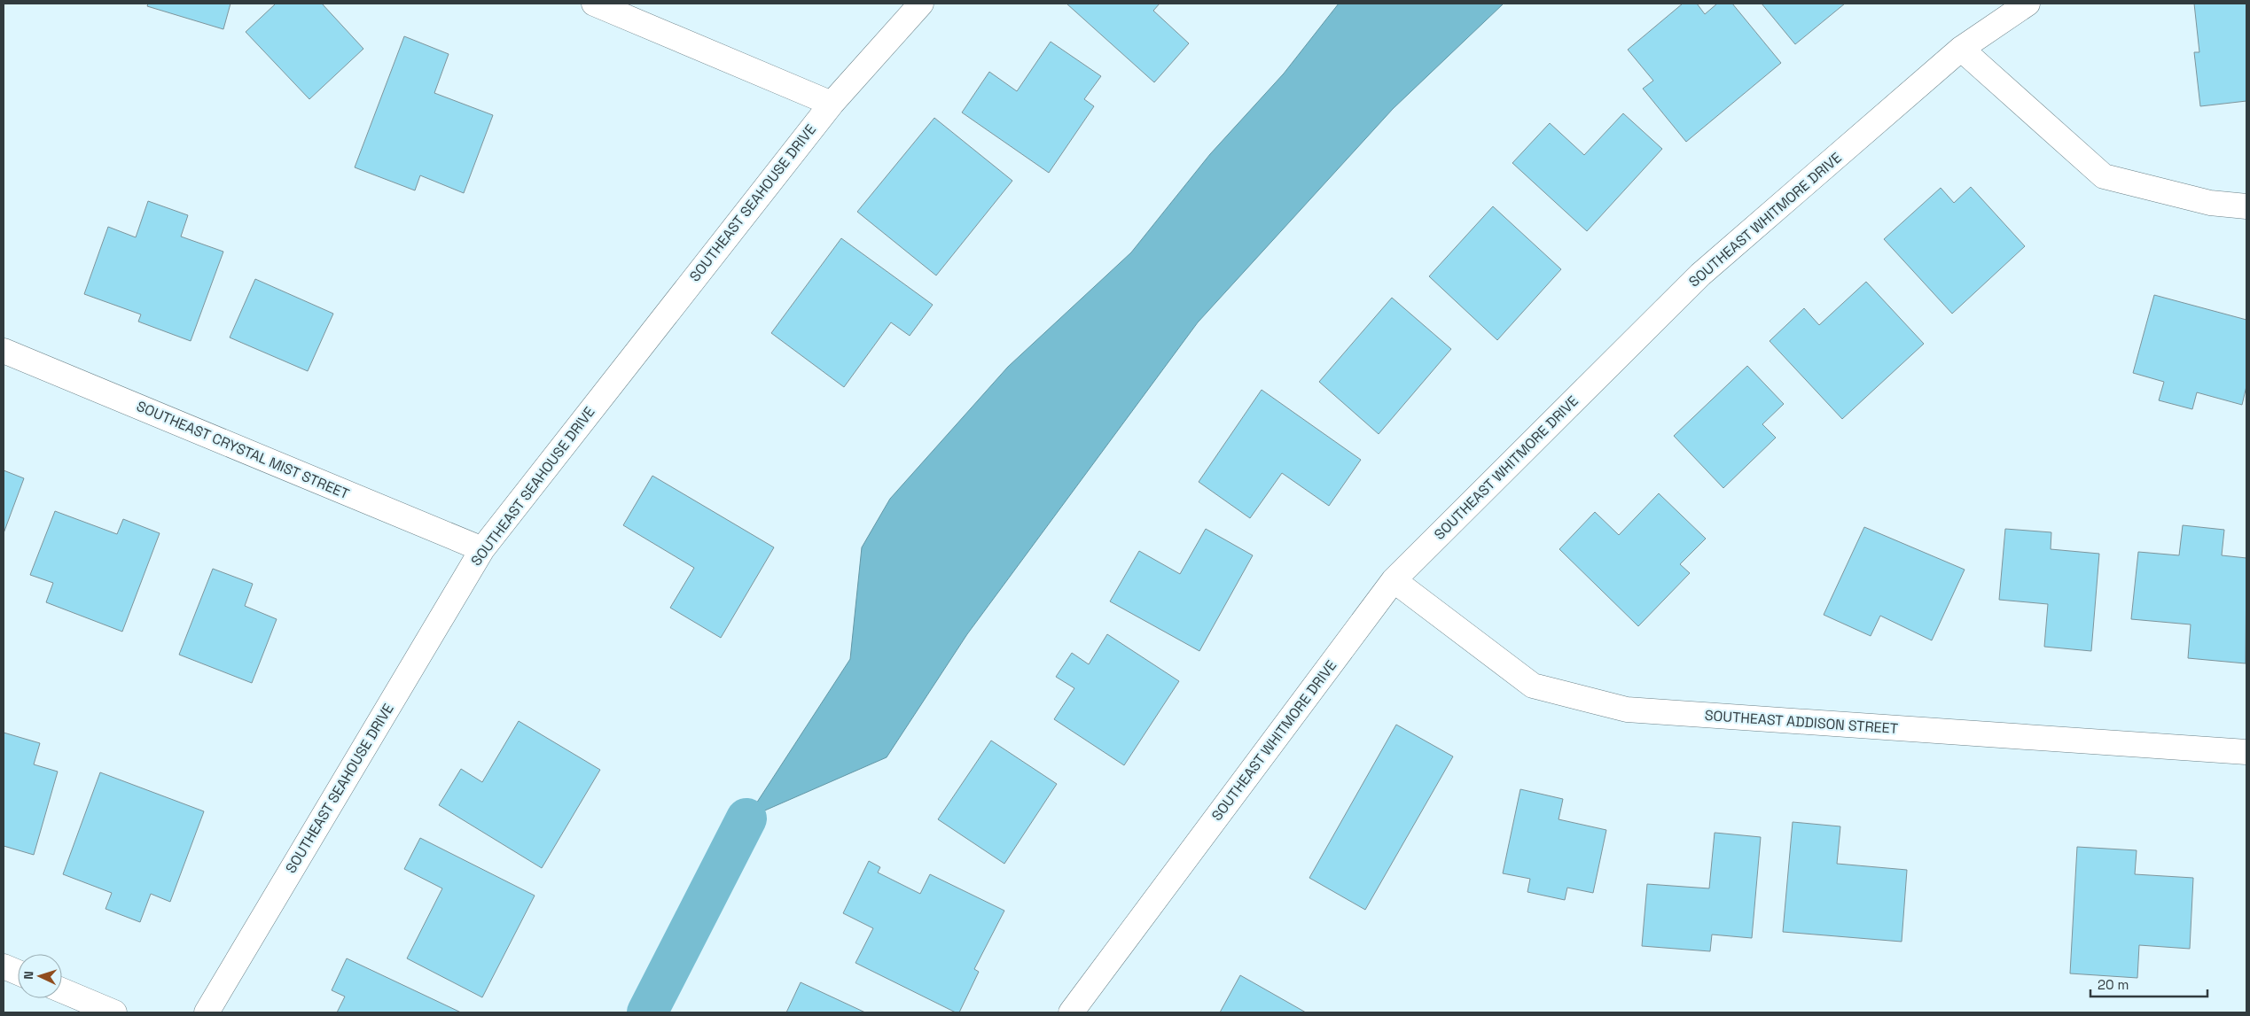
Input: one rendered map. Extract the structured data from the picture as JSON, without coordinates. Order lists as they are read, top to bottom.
{
  "streets": {
    "street": [
      "SOUTHEAST SEAHOUSE DRIVE",
      "SOUTHEAST WHITMORE DRIVE",
      "SOUTHEAST CRYSTAL MIST STREET",
      "SOUTHEAST ADDISON STREET"
    ]
  },
  "crossings": [
    ["SOUTHEAST SEAHOUSE DRIVE", "SOUTHEAST CRYSTAL MIST STREET"],
    ["SOUTHEAST WHITMORE DRIVE", "SOUTHEAST ADDISON STREET"]
  ],
  "scale_bar": "20 m",
  "north": "left"
}
